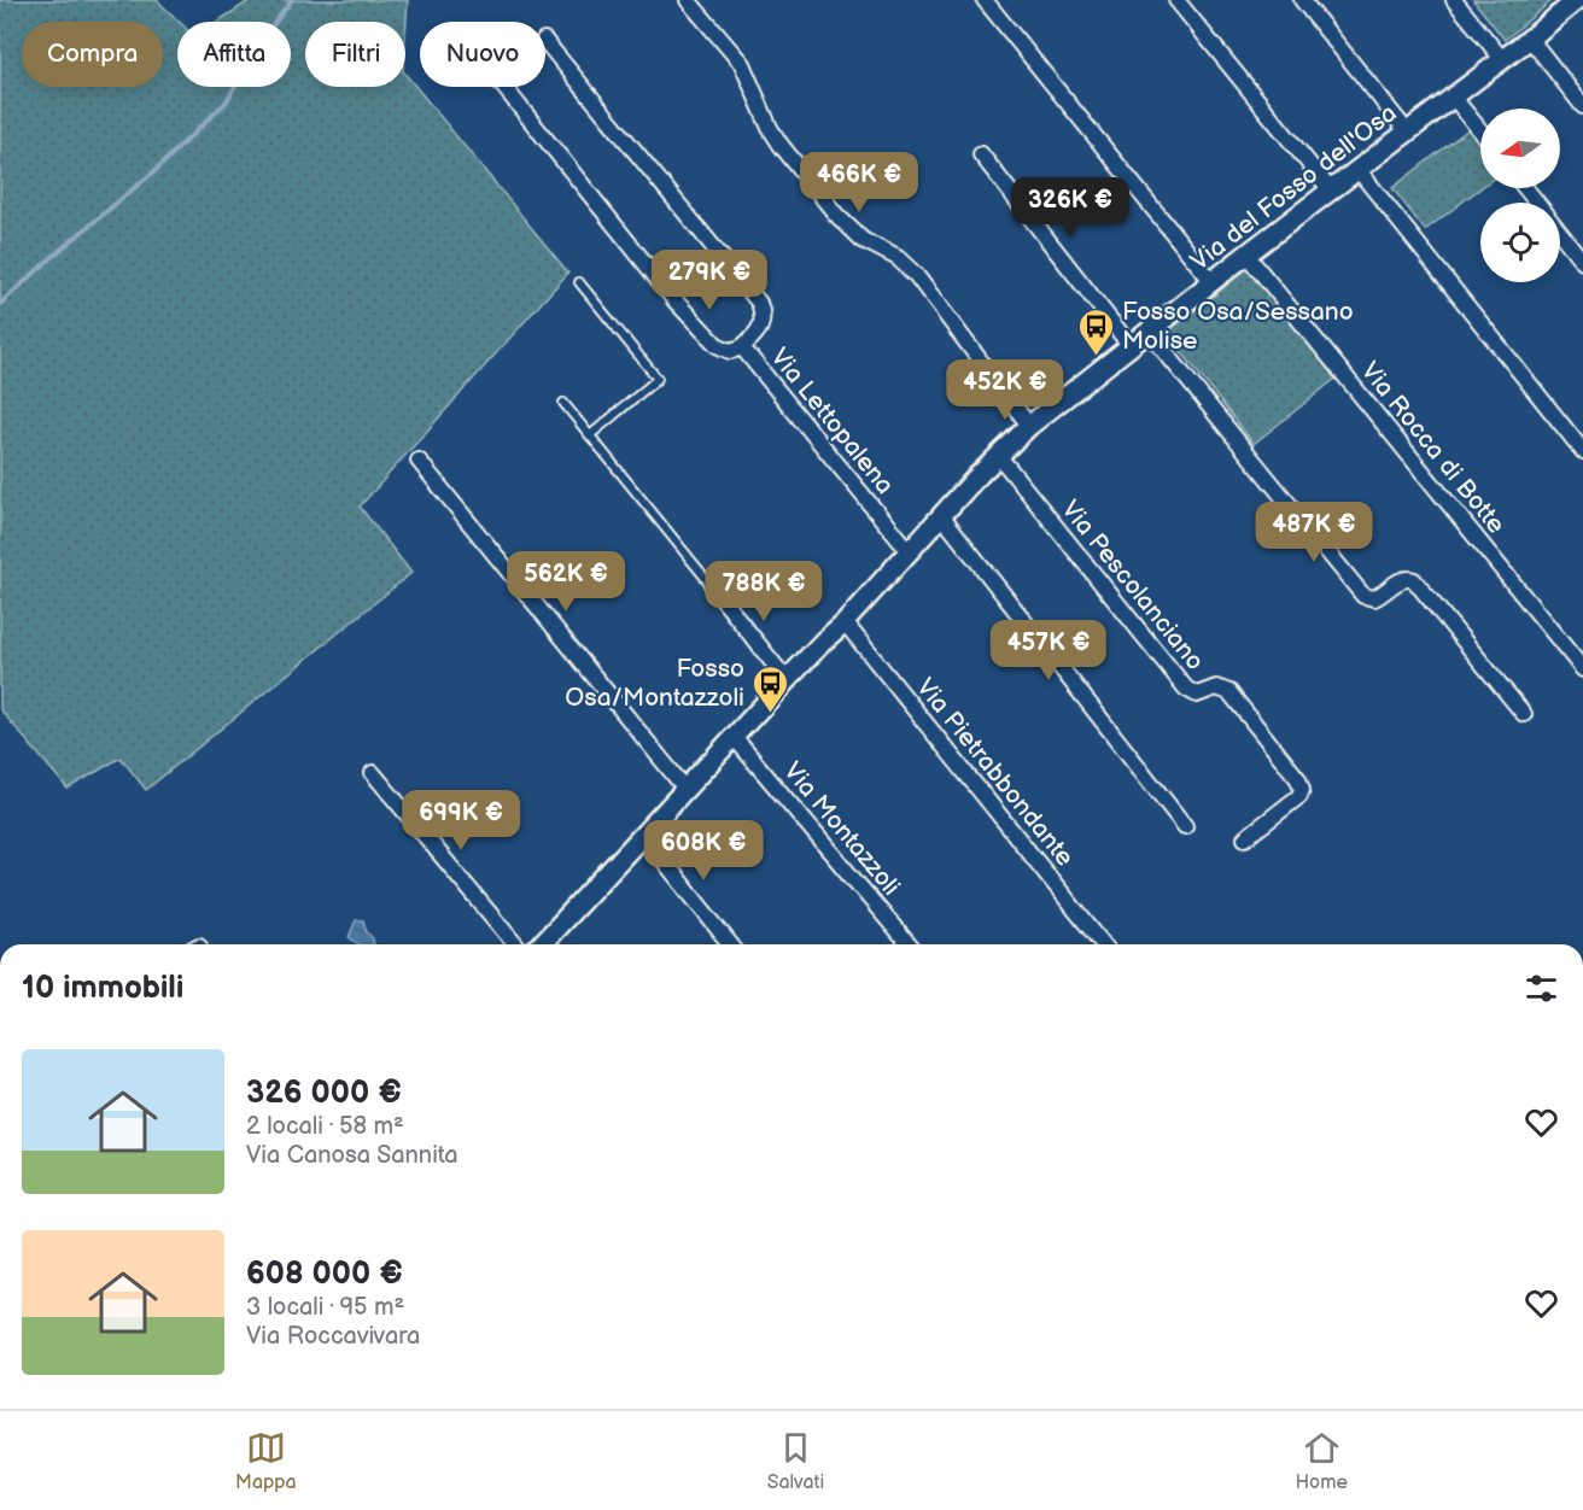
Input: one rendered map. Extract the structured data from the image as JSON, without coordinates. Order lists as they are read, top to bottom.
{
  "streets": {
    "street": [
      "Via del Fosso dell'Osa",
      "Via Lettopalena",
      "Via Rocca di Botte",
      "Via Pescolanciano",
      "Via Pietrabbondante",
      "Via Montazzoli"
    ]
  },
  "crossings": [
    ["Via del Fosso dell'Osa", "Via Lettopalena"],
    ["Via del Fosso dell'Osa", "Via Rocca di Botte"],
    ["Via del Fosso dell'Osa", "Via Pescolanciano"],
    ["Via del Fosso dell'Osa", "Via Pietrabbondante"],
    ["Via del Fosso dell'Osa", "Via Montazzoli"]
  ],
  "places": {
    "bus stop": ["Fosso Osa/Sessano Molise", "Fosso Osa/Montazzoli"]
  },
  "north": "left",
  "page": {
    "chip": [
      "Compra",
      "Affitta",
      "Filtri",
      "Nuovo"
    ],
    "price": [
      "466K €",
      "326K €",
      "279K €",
      "452K €",
      "487K €",
      "562K €",
      "788K €",
      "457K €",
      "699K €",
      "608K €"
    ],
    "heading": "10 immobili",
    "list": [
      {
        "name": "326 000 €",
        "note": "2 locali · 58 m² · Via Canosa Sannita"
      },
      {
        "name": "608 000 €",
        "note": "3 locali · 95 m² · Via Roccavivara"
      }
    ],
    "tabs": ["Mappa", "Salvati", "Home"]
  }
}
